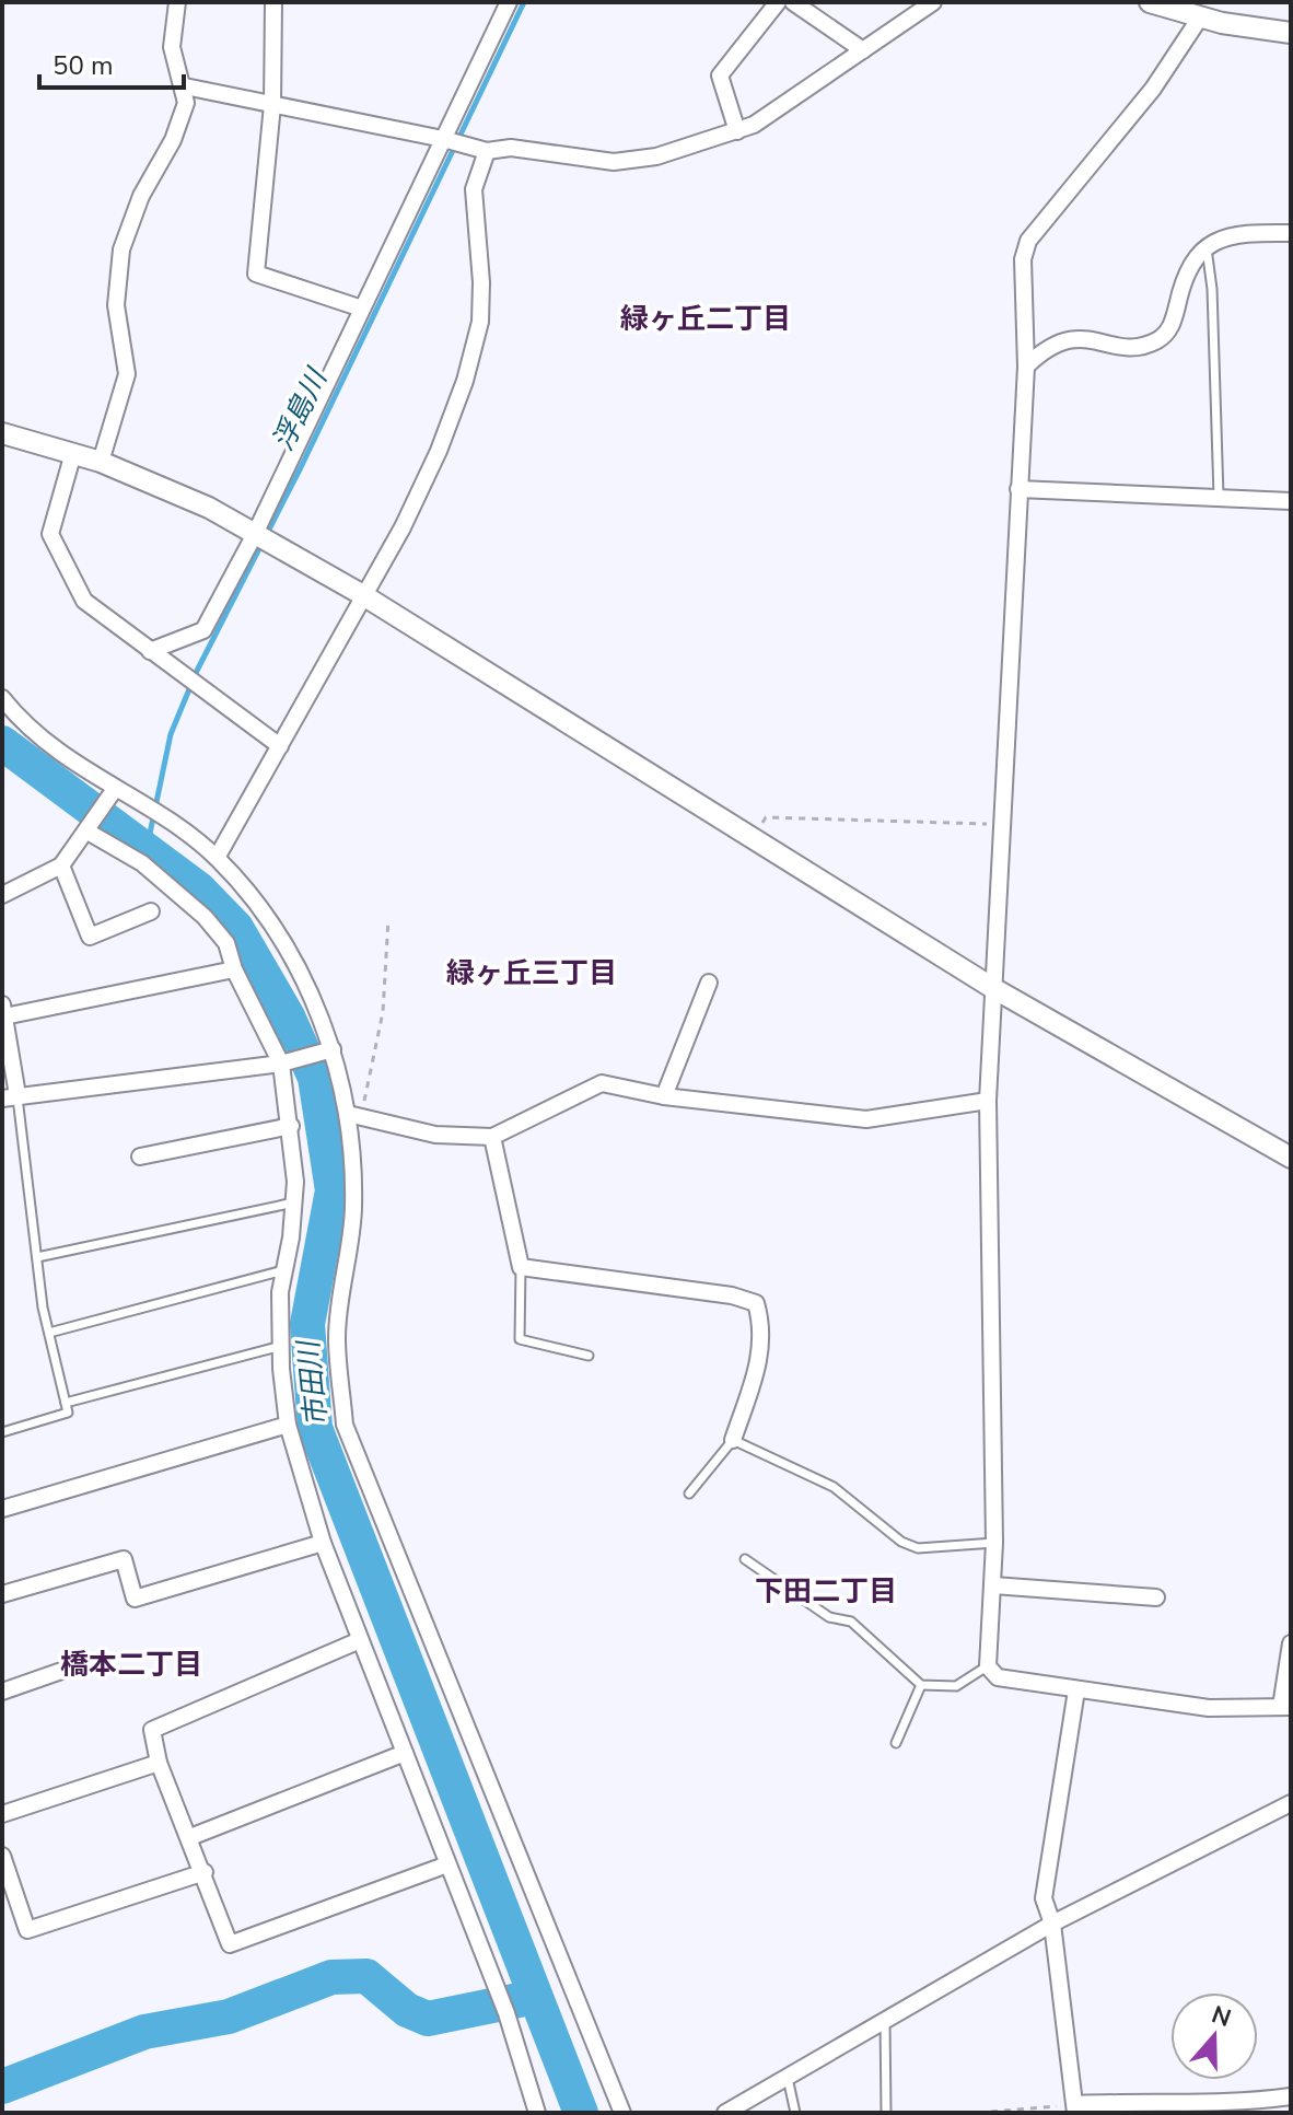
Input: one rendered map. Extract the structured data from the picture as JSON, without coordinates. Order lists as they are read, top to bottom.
{
  "districts": [
    "緑ヶ丘二丁目",
    "緑ヶ丘三丁目",
    "下田二丁目",
    "橋本二丁目"
  ],
  "water": ["浮島川", "市田川"],
  "scale_bar": "50 m",
  "north": "top"
}
